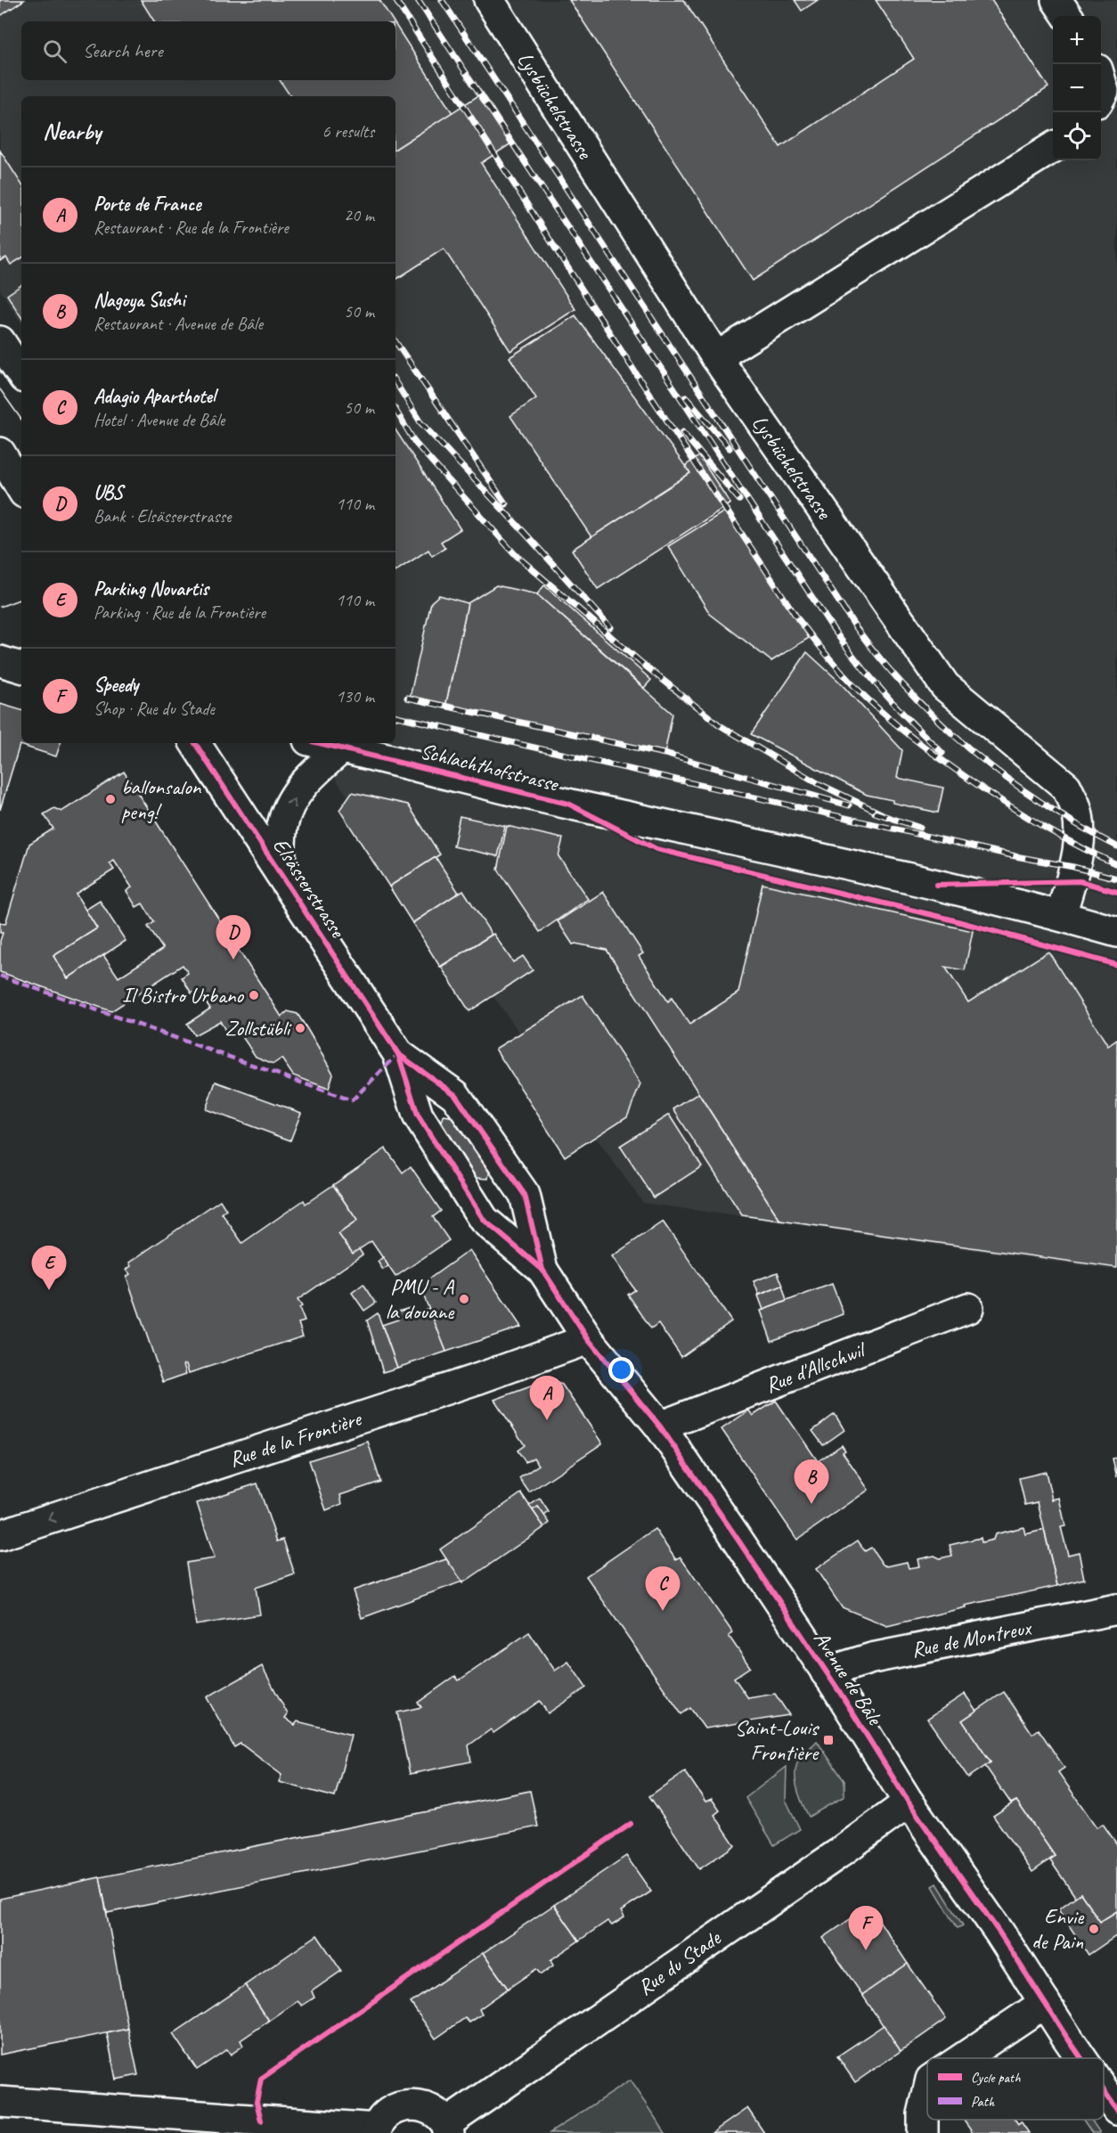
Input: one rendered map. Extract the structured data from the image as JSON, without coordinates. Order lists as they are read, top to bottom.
{
  "streets": {
    "street": [
      "Lysbüchelstrasse",
      "Schlachthofstrasse",
      "Elsässerstrasse",
      "Rue d'Allschwil",
      "Rue de la Frontière",
      "Rue de Montreux",
      "Avenue de Bâle",
      "Rue du Stade"
    ]
  },
  "crossings": [
    ["Lysbüchelstrasse", "Schlachthofstrasse"],
    ["Elsässerstrasse", "Avenue de Bâle"],
    ["Rue d'Allschwil", "Avenue de Bâle"],
    ["Rue de la Frontière", "Avenue de Bâle"],
    ["Rue de Montreux", "Avenue de Bâle"],
    ["Avenue de Bâle", "Rue du Stade"]
  ],
  "one_way": ["Rue de la Frontière"],
  "places": {
    "other": [
      "ballonsalon peng!",
      "Il Bistro Urbano",
      "Zollstübli",
      "PMU - A la douane",
      "Envie de Pain"
    ],
    "transit": ["Saint-Louis Frontière"]
  },
  "legend": ["Cycle path", "Path"],
  "page": {
    "map_buttons": ["+", "−"],
    "search": "Search here",
    "heading": ["Nearby", "6 results"],
    "list": [
      {
        "mark": "A",
        "name": "Porte de France",
        "note": "Restaurant · Rue de la Frontière",
        "value": "20 m"
      },
      {
        "mark": "B",
        "name": "Nagoya Sushi",
        "note": "Restaurant · Avenue de Bâle",
        "value": "50 m"
      },
      {
        "mark": "C",
        "name": "Adagio Aparthotel",
        "note": "Hotel · Avenue de Bâle",
        "value": "50 m"
      },
      {
        "mark": "D",
        "name": "UBS",
        "note": "Bank · Elsässerstrasse",
        "value": "110 m"
      },
      {
        "mark": "E",
        "name": "Parking Novartis",
        "note": "Parking · Rue de la Frontière",
        "value": "110 m"
      },
      {
        "mark": "F",
        "name": "Speedy",
        "note": "Shop · Rue du Stade",
        "value": "130 m"
      }
    ],
    "pins": [
      "D",
      "E",
      "A",
      "B",
      "C",
      "F"
    ]
  }
}
